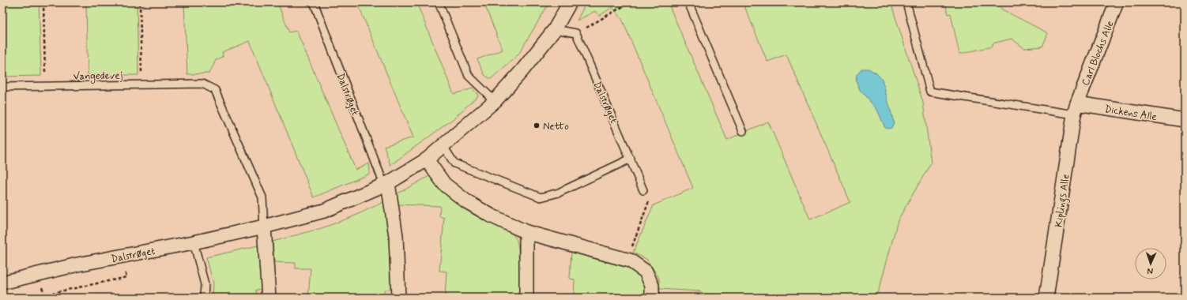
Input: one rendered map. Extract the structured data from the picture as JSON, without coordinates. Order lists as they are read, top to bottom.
{
  "streets": {
    "street": [
      "Carl Blochs Alle",
      "Dalstrøget",
      "Dickens Alle",
      "Kiplings Alle"
    ],
    "lane": ["Vangedevej"]
  },
  "crossings": [
    ["Carl Blochs Alle", "Dickens Alle"],
    ["Carl Blochs Alle", "Kiplings Alle"],
    ["Vangedevej", "Dalstrøget"],
    ["Dickens Alle", "Kiplings Alle"]
  ],
  "places": ["Netto"],
  "north": "bottom"
}
